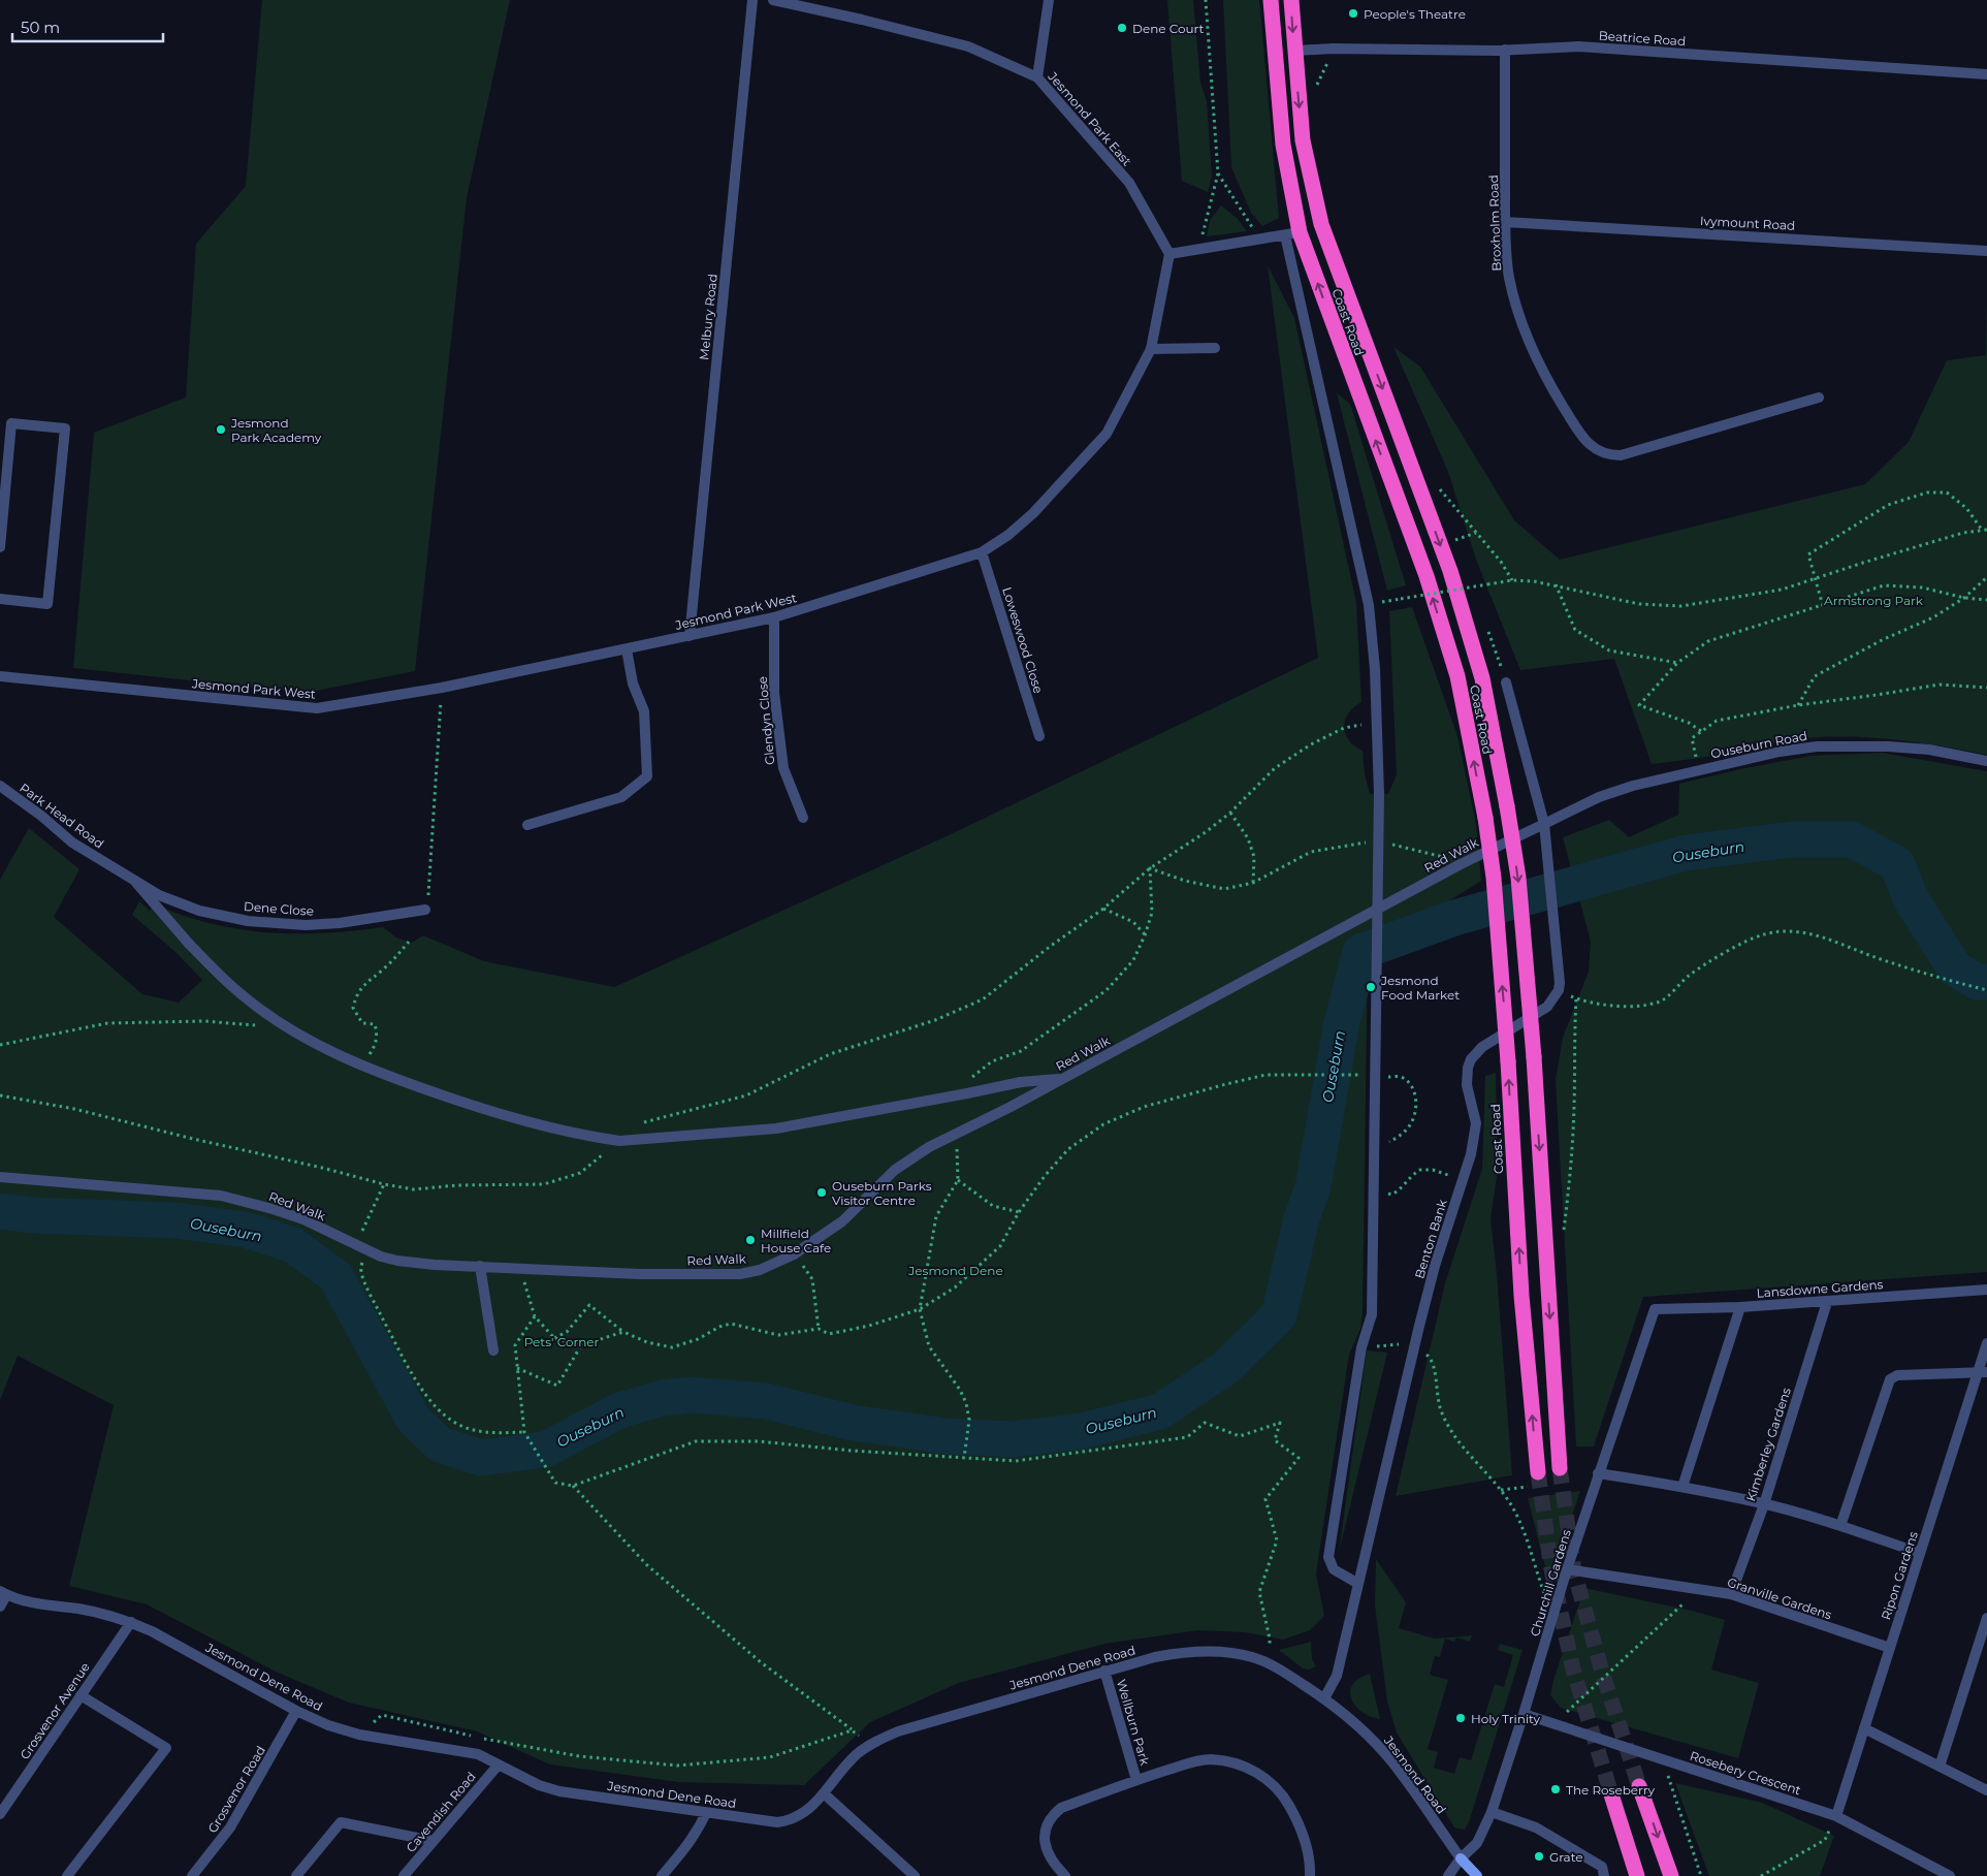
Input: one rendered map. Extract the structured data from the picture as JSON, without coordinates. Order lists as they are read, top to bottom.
{
  "streets": {
    "highway": ["Coast Road"],
    "street": [
      "Beatrice Road",
      "Jesmond Park East",
      "Broxholm Road",
      "Ivymount Road",
      "Melbury Road",
      "Jesmond Park West",
      "Loweswood Close",
      "Glendyn Close",
      "Ouseburn Road",
      "Park Head Road",
      "Red Walk",
      "Dene Close",
      "Benton Bank",
      "Lansdowne Gardens",
      "Kimberley Gardens",
      "Ripon Gardens",
      "Churchill Gardens",
      "Granville Gardens",
      "Jesmond Dene Road",
      "Grosvenor Avenue",
      "Wellburn Park",
      "Rosebery Crescent",
      "Jesmond Road",
      "Grosvenor Road",
      "Cavendish Road"
    ]
  },
  "crossings": [
    ["Beatrice Road", "Broxholm Road"],
    ["Beatrice Road", "Coast Road"],
    ["Jesmond Park East", "Jesmond Park West"],
    ["Broxholm Road", "Ivymount Road"],
    ["Melbury Road", "Jesmond Park West"],
    ["Jesmond Park West", "Loweswood Close"],
    ["Jesmond Park West", "Glendyn Close"],
    ["Ouseburn Road", "Red Walk"],
    ["Park Head Road", "Dene Close"],
    ["Benton Bank", "Jesmond Dene Road"],
    ["Benton Bank", "Jesmond Road"],
    ["Lansdowne Gardens", "Kimberley Gardens"],
    ["Lansdowne Gardens", "Churchill Gardens"],
    ["Kimberley Gardens", "Granville Gardens"],
    ["Ripon Gardens", "Granville Gardens"],
    ["Ripon Gardens", "Rosebery Crescent"],
    ["Churchill Gardens", "Granville Gardens"],
    ["Churchill Gardens", "Rosebery Crescent"],
    ["Churchill Gardens", "Jesmond Road"],
    ["Jesmond Dene Road", "Grosvenor Avenue"],
    ["Jesmond Dene Road", "Wellburn Park"],
    ["Jesmond Dene Road", "Jesmond Road"],
    ["Jesmond Dene Road", "Grosvenor Road"],
    ["Jesmond Dene Road", "Cavendish Road"]
  ],
  "water": ["Ouseburn"],
  "parks": ["Armstrong Park", "Jesmond Dene", "Pets' Corner"],
  "places": [
    "People's Theatre",
    "Dene Court",
    "Jesmond Park Academy",
    "Jesmond Food Market",
    "Ouseburn Parks Visitor Centre",
    "Millfield House Cafe",
    "Holy Trinity",
    "The Roseberry",
    "Grate"
  ],
  "scale_bar": "50 m"
}
